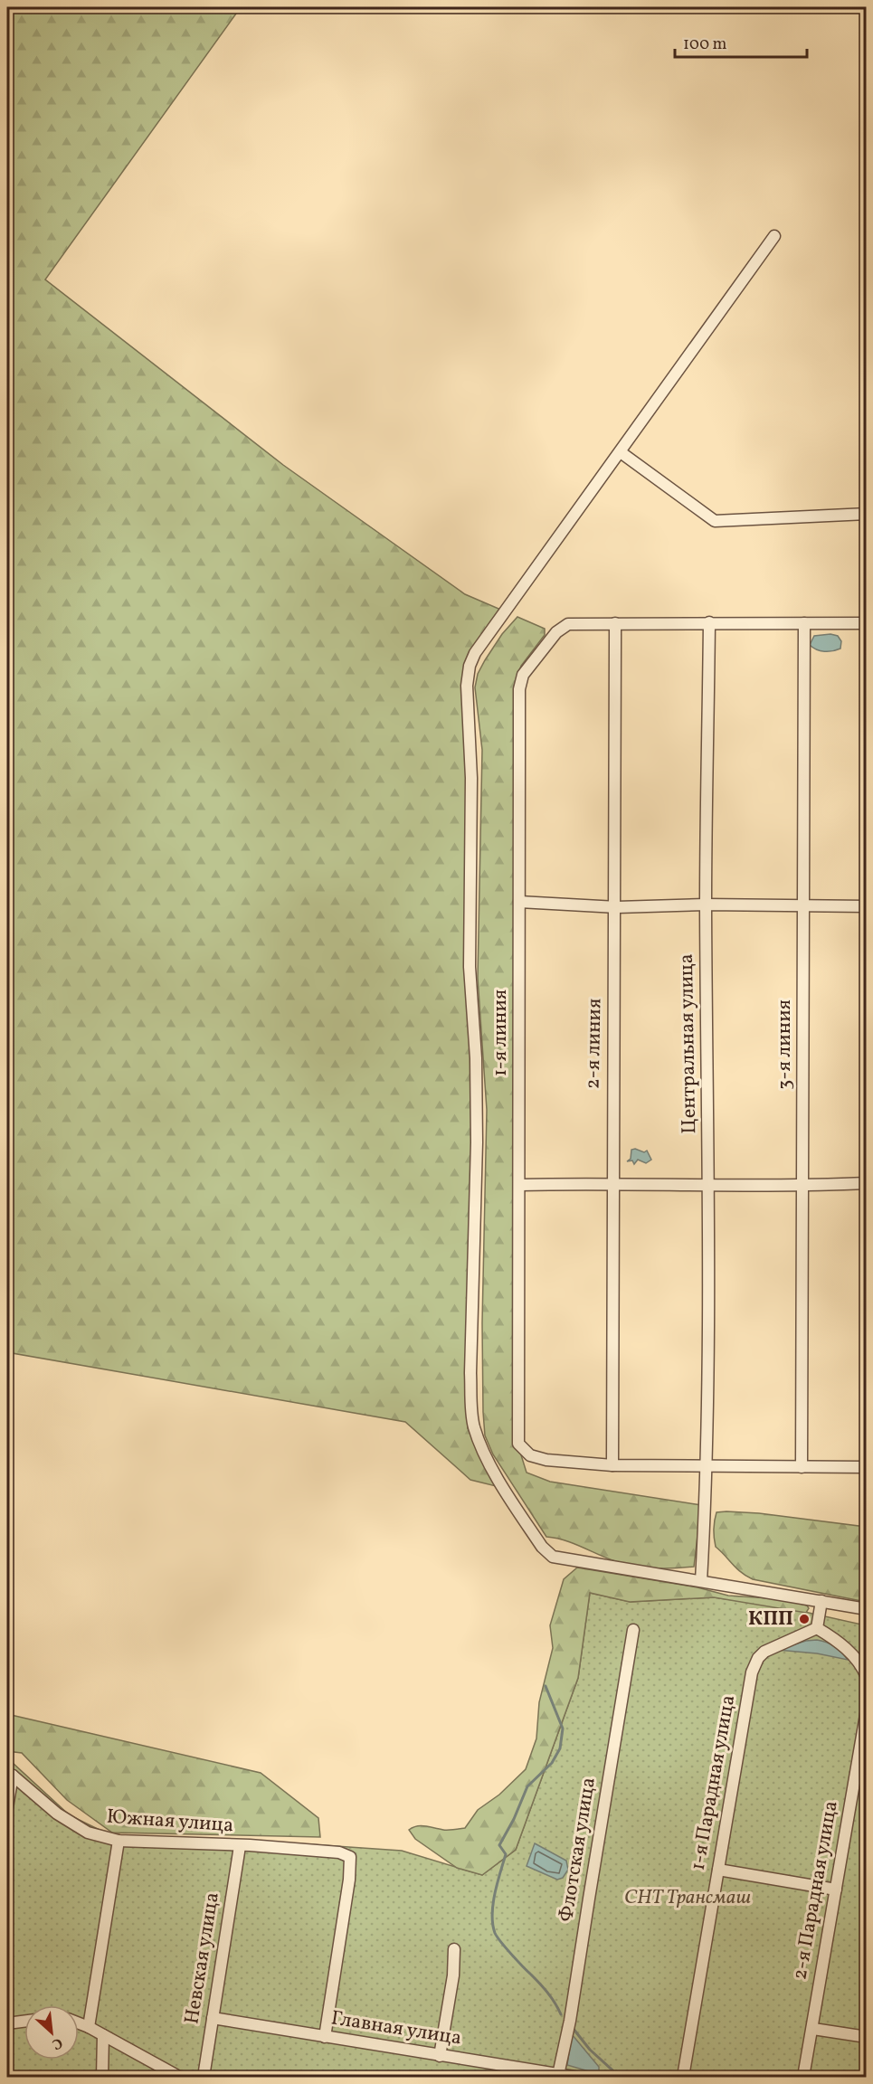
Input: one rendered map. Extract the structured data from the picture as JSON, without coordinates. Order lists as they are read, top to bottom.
{
  "streets": {
    "street": [
      "1-я линия",
      "2-я линия",
      "Центральная улица",
      "3-я линия",
      "1-я Парадная улица",
      "Южная улица",
      "Флотская улица",
      "2-я Парадная улица",
      "Невская улица",
      "Главная улица"
    ]
  },
  "crossings": [
    ["1-я линия", "2-я линия"],
    ["Южная улица", "Невская улица"],
    ["Южная улица", "Главная улица"],
    ["Флотская улица", "Главная улица"],
    ["Невская улица", "Главная улица"]
  ],
  "parks": ["СНТ Трансмаш"],
  "places": ["КПП"],
  "scale_bar": "100 m",
  "north": "bottom right"
}
